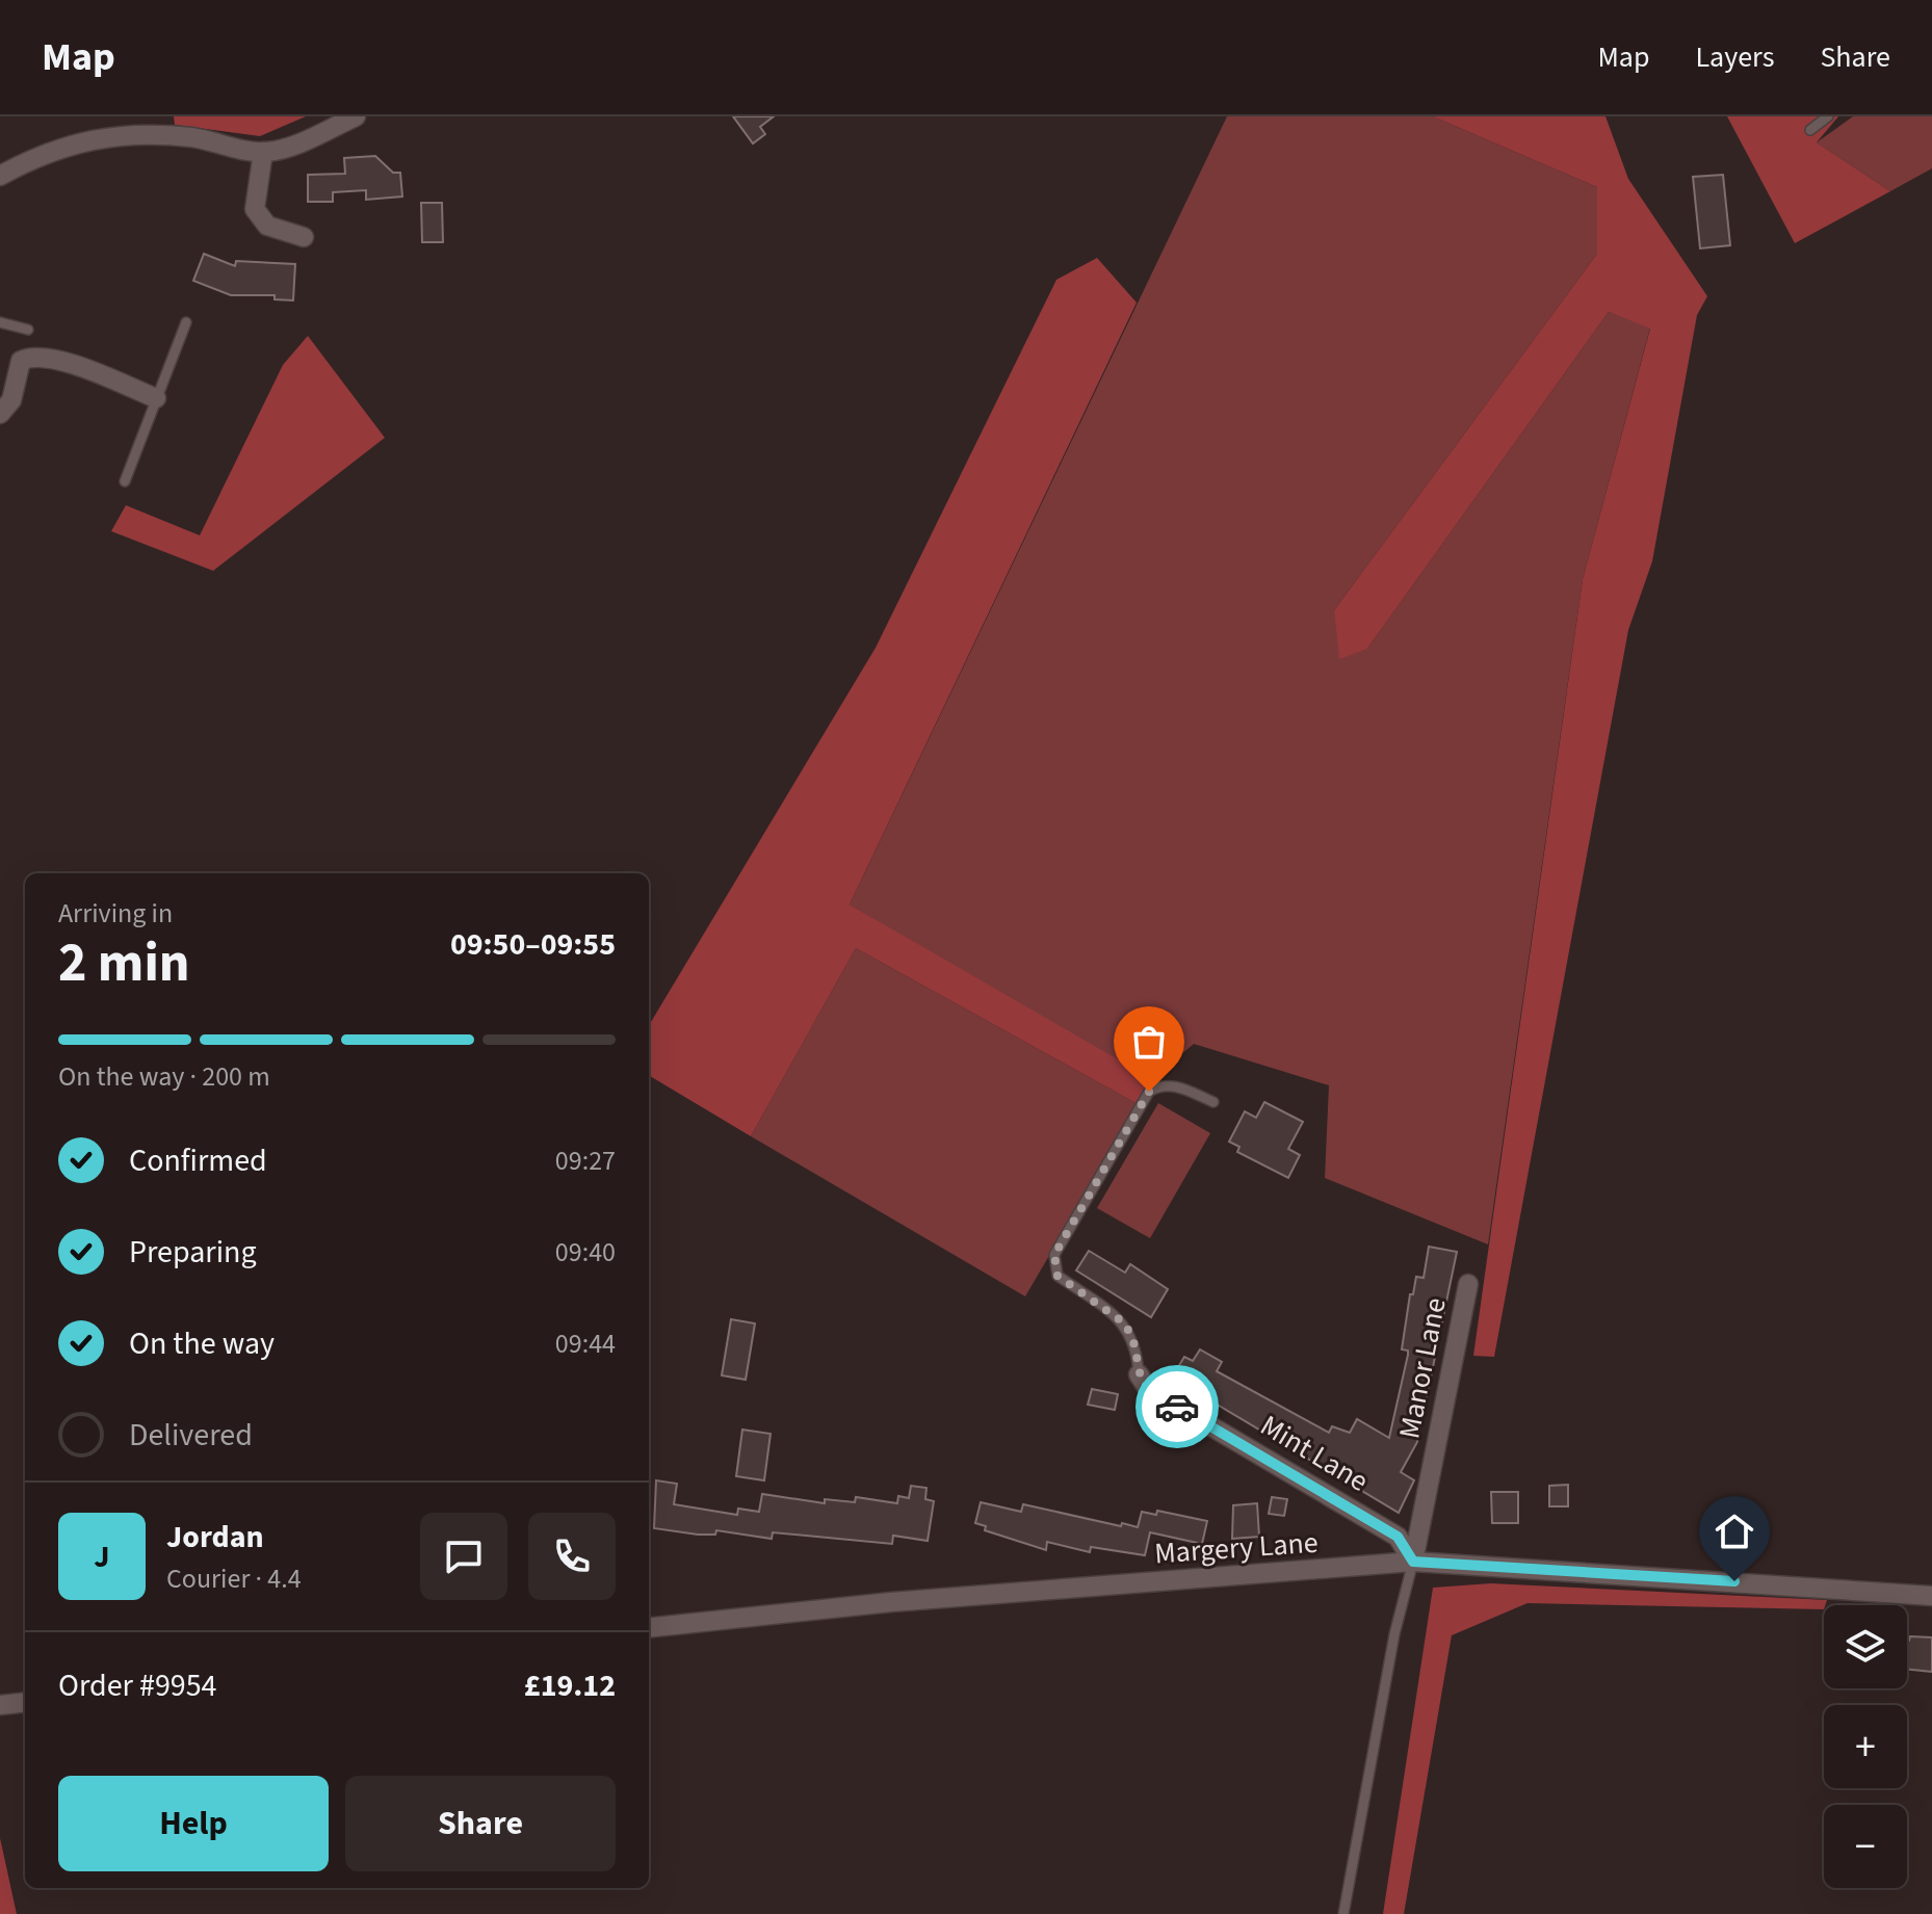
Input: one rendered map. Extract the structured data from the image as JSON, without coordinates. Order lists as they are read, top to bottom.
{
  "streets": {
    "street": ["Manor Lane", "Mint Lane", "Margery Lane"]
  },
  "crossings": [
    ["Manor Lane", "Mint Lane"],
    ["Manor Lane", "Margery Lane"],
    ["Mint Lane", "Margery Lane"]
  ],
  "page": {
    "header": "Map",
    "nav": ["Map", "Layers", "Share"],
    "heading": ["2 min", "Arriving in", "09:50–09:55"],
    "panel": [
      "Jordan",
      "Courier · 4.4",
      "Order #9954",
      "£19.12"
    ],
    "bar": "On the way · 200 m",
    "list": [
      ["Confirmed", "09:27"],
      ["Preparing", "09:40"],
      ["On the way", "09:44"],
      "Delivered"
    ],
    "round": "J",
    "map_buttons": ["+", "−"],
    "buttons": ["Help", "Share"]
  }
}
